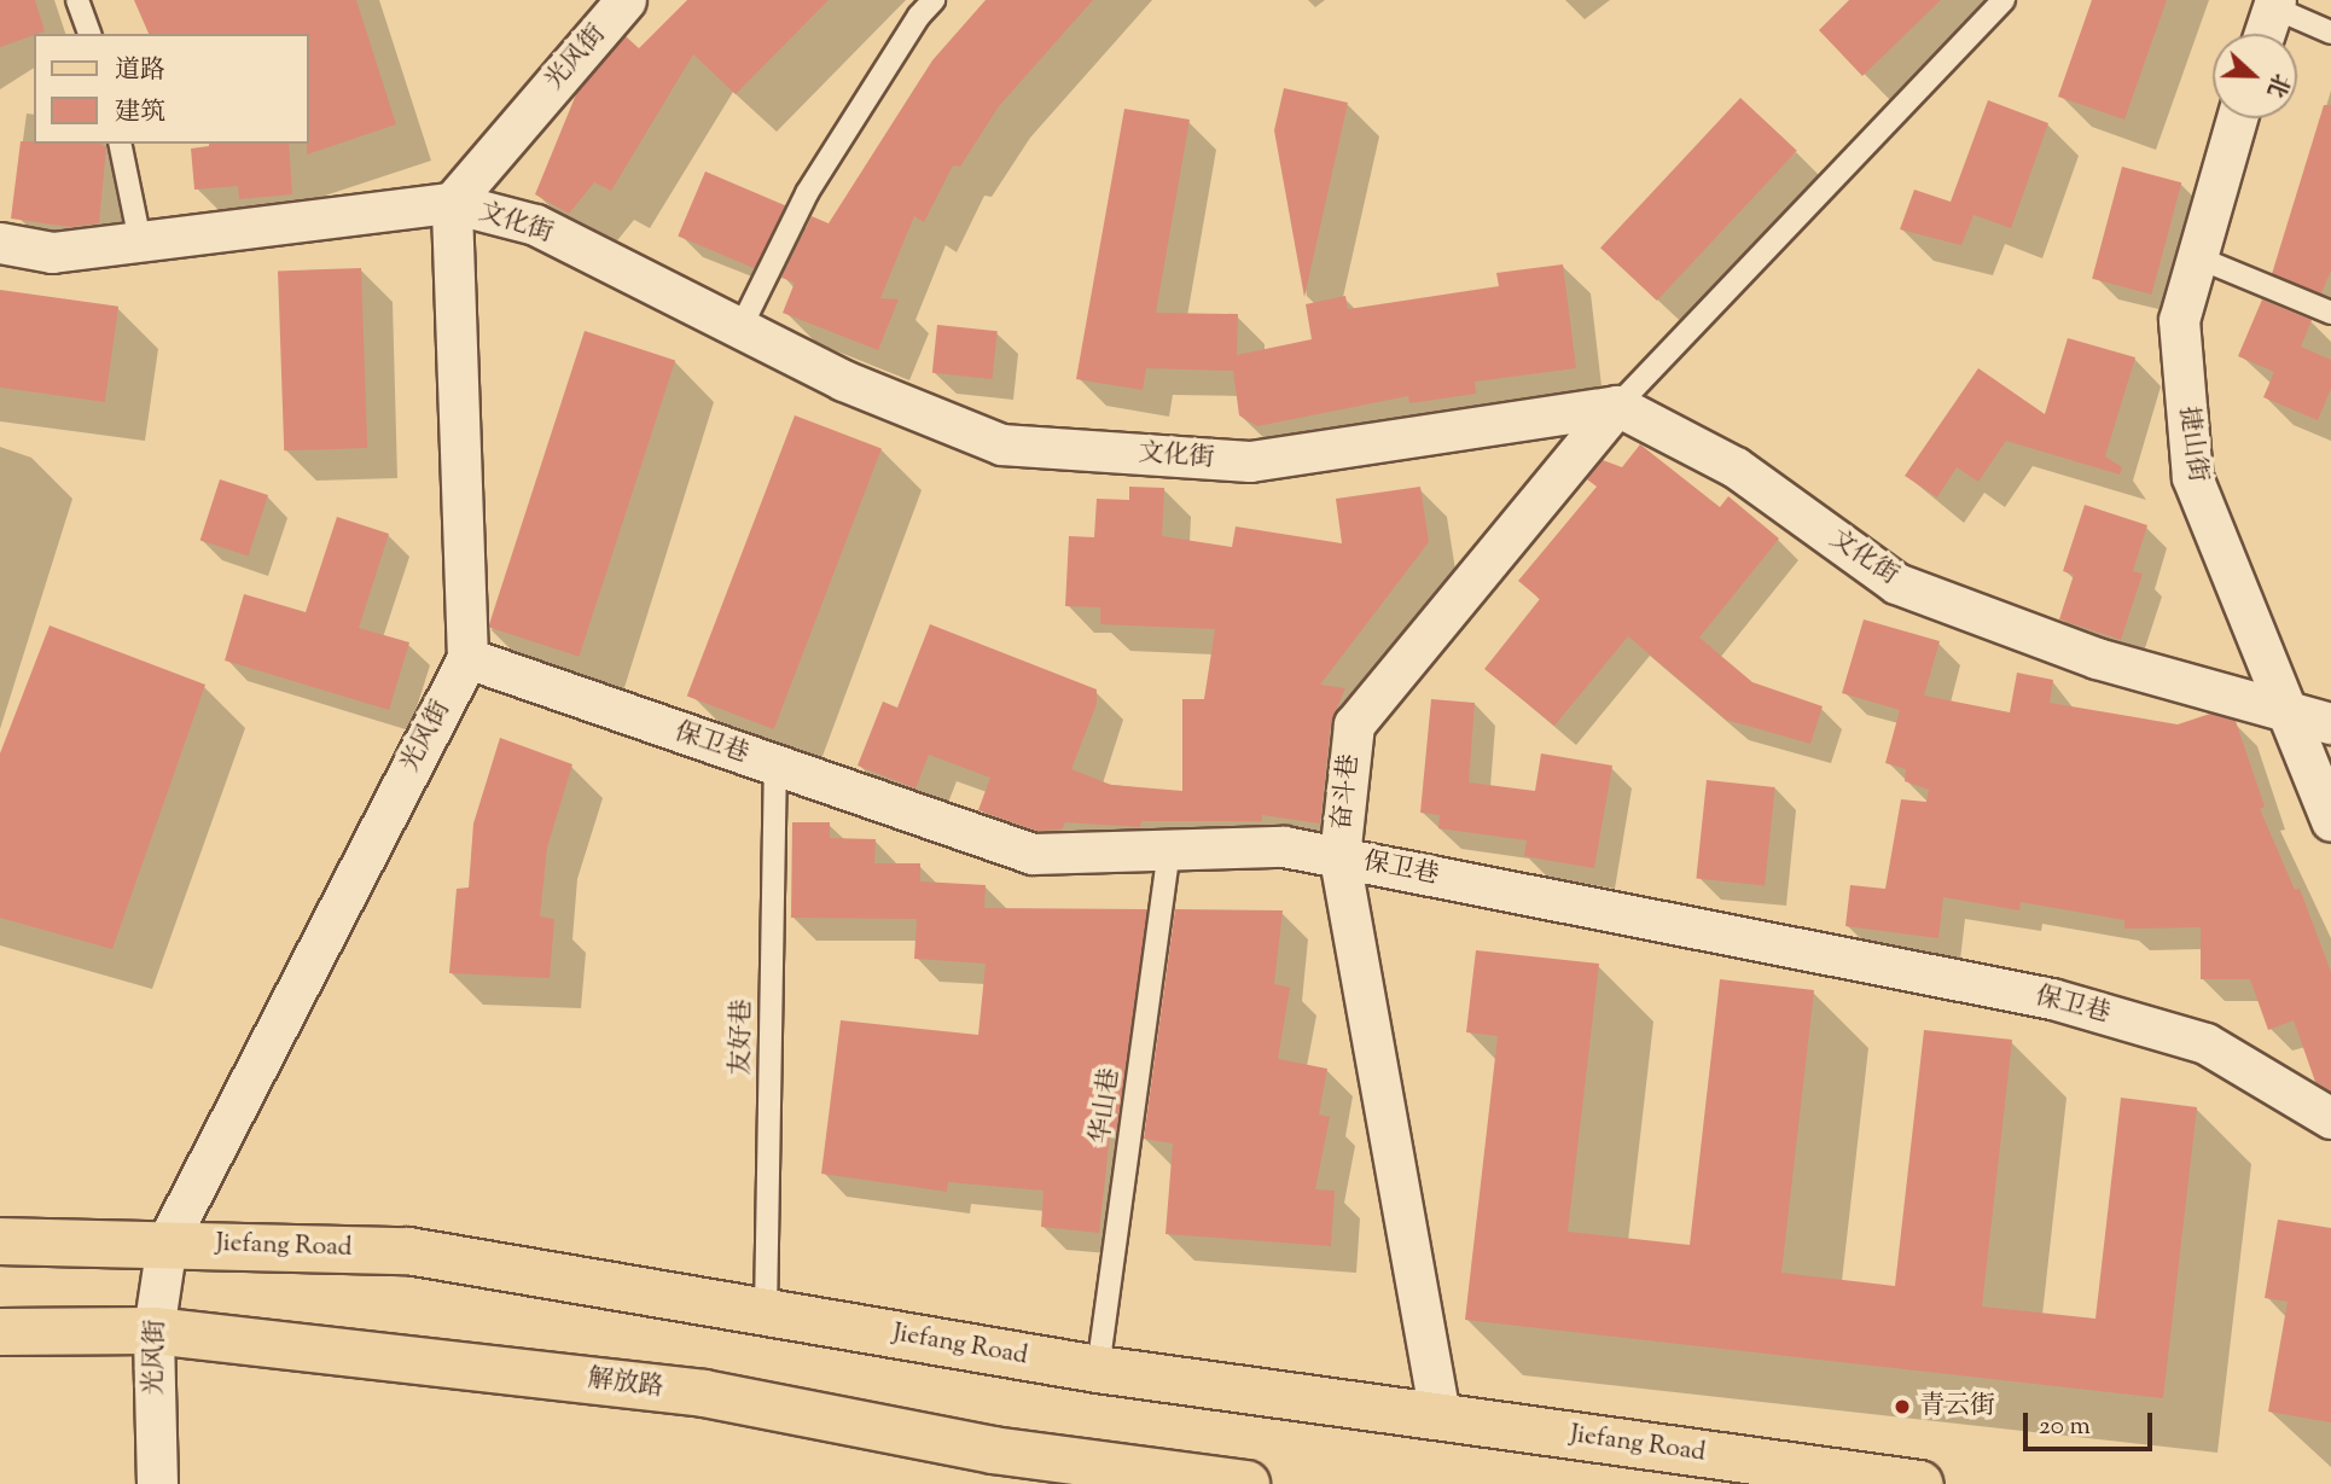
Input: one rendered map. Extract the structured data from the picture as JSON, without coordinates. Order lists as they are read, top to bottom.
{
  "streets": {
    "main road": ["Jiefang Road", "解放路"],
    "street": [
      "光风街",
      "文化街",
      "捷山街",
      "保卫巷",
      "奋斗巷"
    ],
    "lane": ["友好巷", "华山巷"]
  },
  "crossings": [
    ["光风街", "文化街"],
    ["光风街", "保卫巷"],
    ["光风街", "Jiefang Road"],
    ["光风街", "解放路"],
    ["文化街", "捷山街"],
    ["文化街", "奋斗巷"],
    ["保卫巷", "奋斗巷"],
    ["保卫巷", "友好巷"],
    ["保卫巷", "华山巷"],
    ["奋斗巷", "Jiefang Road"],
    ["友好巷", "Jiefang Road"],
    ["华山巷", "Jiefang Road"]
  ],
  "places": ["青云街"],
  "legend": ["道路", "建筑"],
  "scale_bar": "20 m",
  "north": "right"
}
